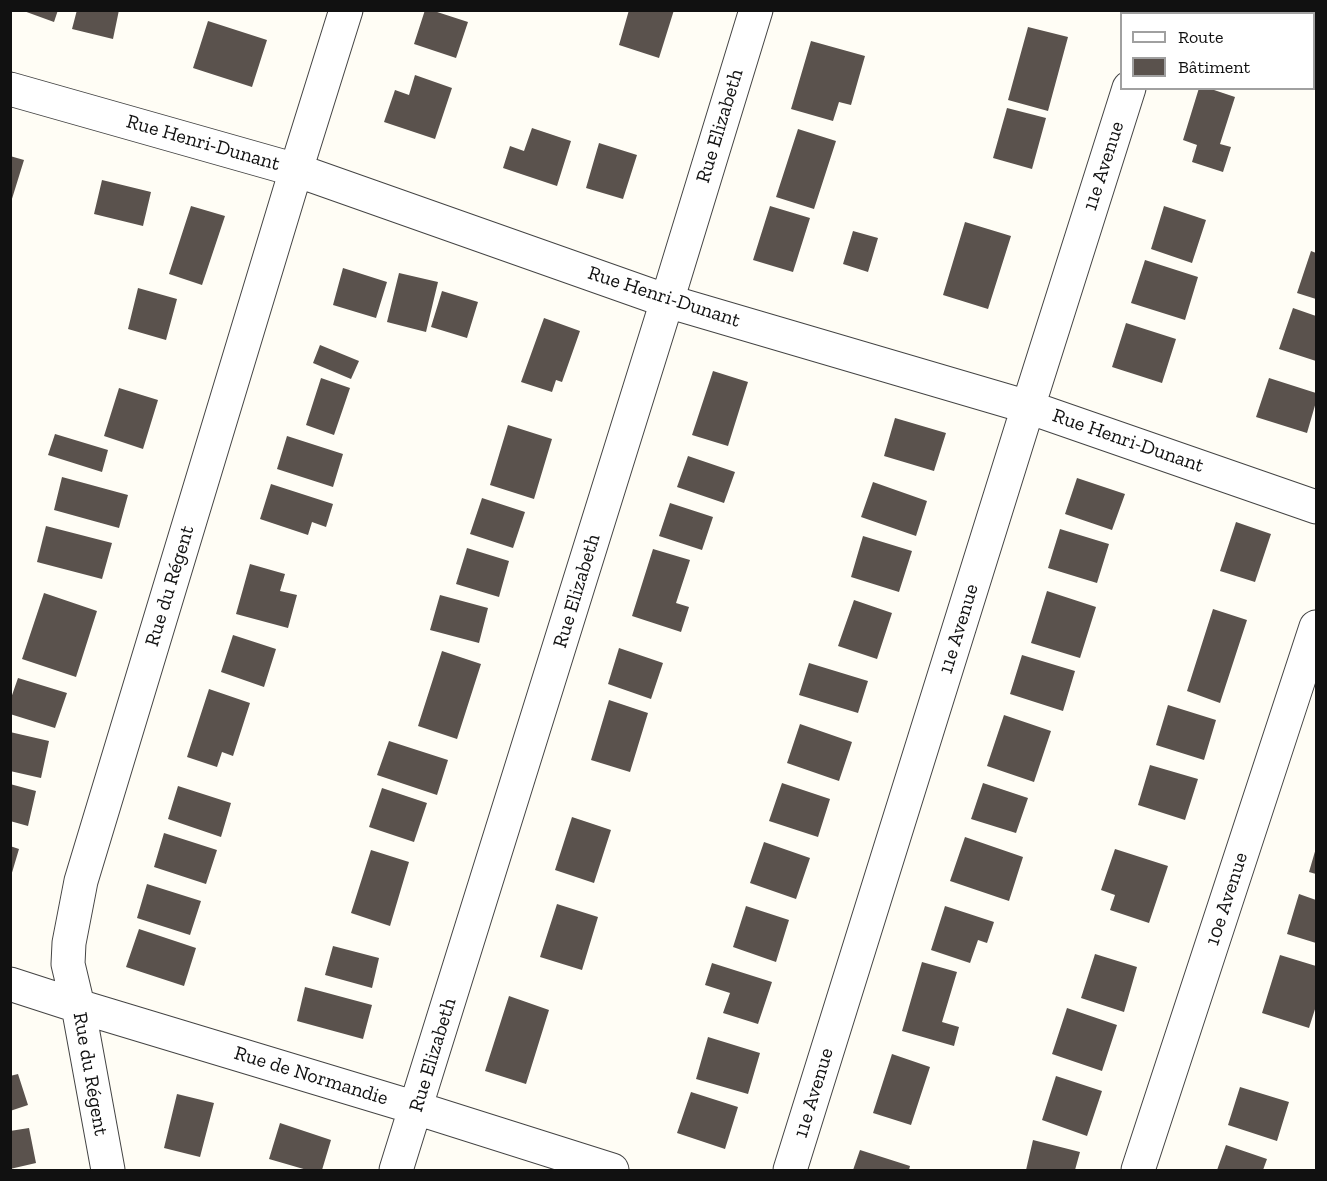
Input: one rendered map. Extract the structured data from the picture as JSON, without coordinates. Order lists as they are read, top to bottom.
{
  "streets": {
    "street": [
      "Rue Elizabeth",
      "Rue Henri-Dunant",
      "11e Avenue",
      "Rue du Régent",
      "10e Avenue",
      "Rue de Normandie"
    ]
  },
  "crossings": [
    ["Rue Elizabeth", "Rue Henri-Dunant"],
    ["Rue Elizabeth", "Rue de Normandie"],
    ["Rue Henri-Dunant", "11e Avenue"],
    ["Rue Henri-Dunant", "Rue du Régent"],
    ["Rue du Régent", "Rue de Normandie"]
  ],
  "legend": ["Route", "Bâtiment"]
}
